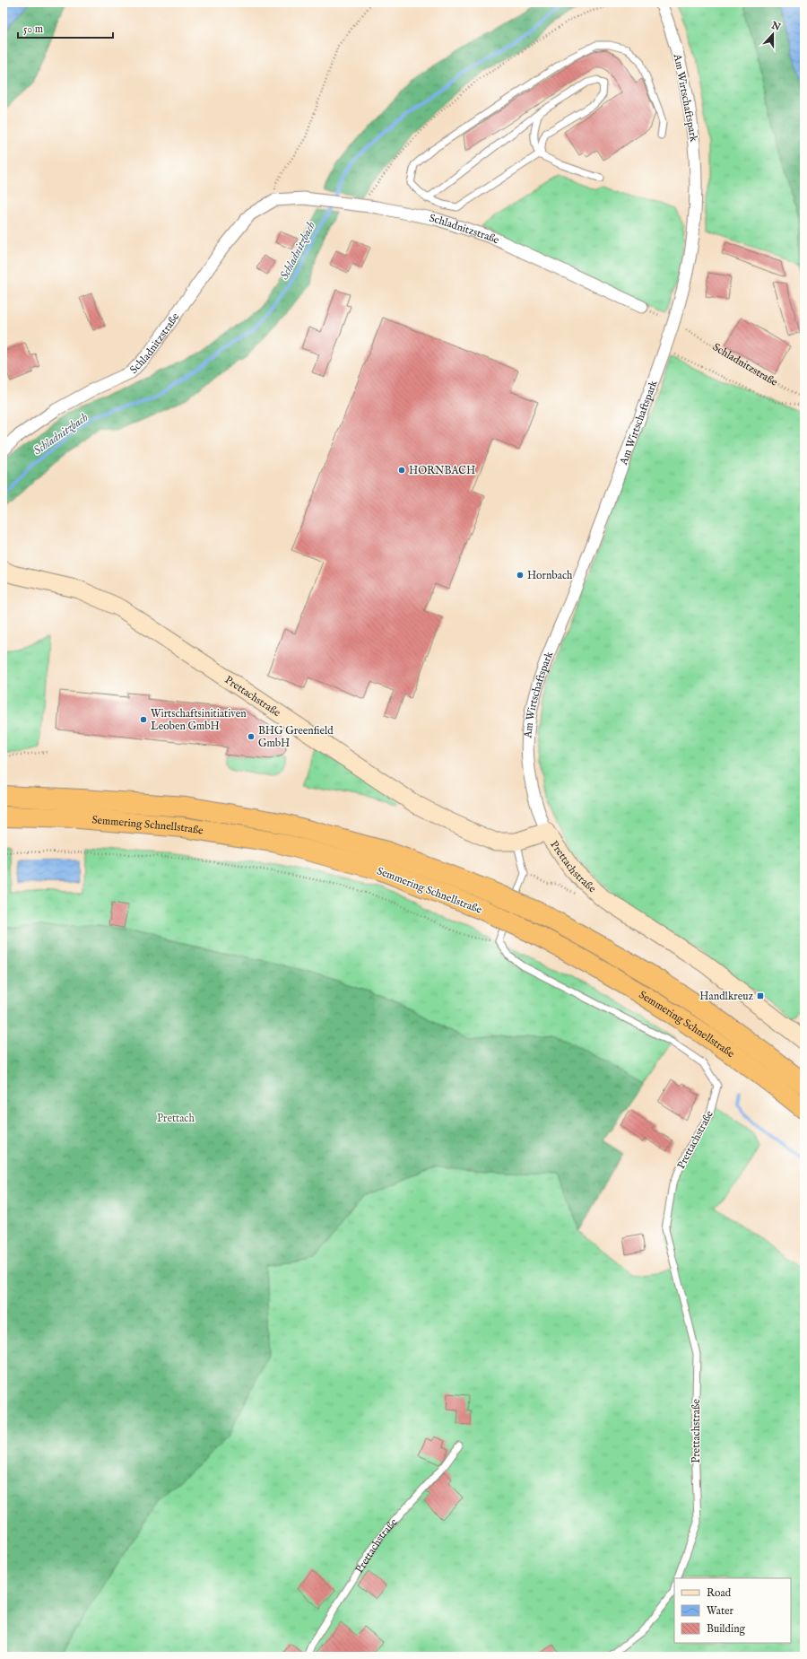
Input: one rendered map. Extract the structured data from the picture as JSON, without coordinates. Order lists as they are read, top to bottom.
{
  "streets": {
    "highway": ["Semmering Schnellstraße"],
    "street": ["Am Wirtschaftspark", "Schladnitzstraße", "Prettachstraße"]
  },
  "crossings": [
    ["Am Wirtschaftspark", "Prettachstraße"]
  ],
  "water": ["Schladnitzbach"],
  "parks": ["Prettach"],
  "places": {
    "other": [
      "HORNBACH",
      "Hornbach",
      "Wirtschaftsinitiativen Leoben GmbH",
      "BHG Greenfield GmbH"
    ],
    "transit": ["Handlkreuz"]
  },
  "legend": ["Road", "Water", "Building"],
  "scale_bar": "50 m",
  "north": "top"
}
